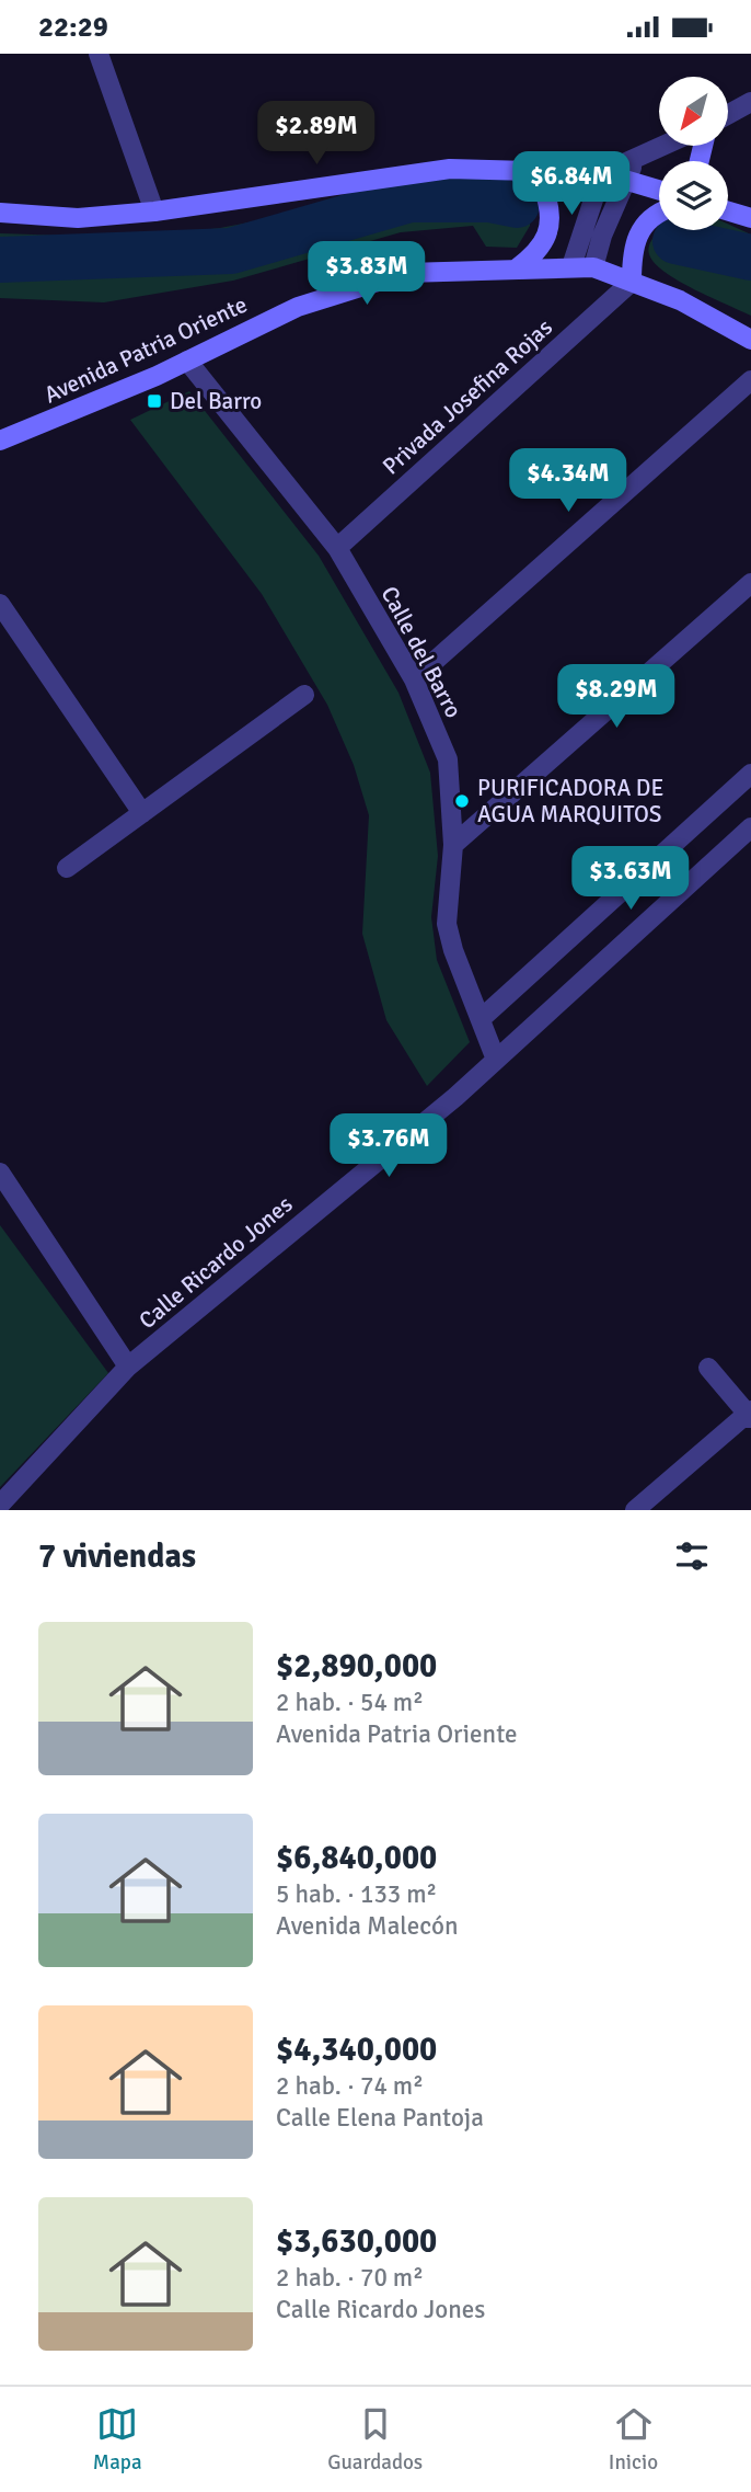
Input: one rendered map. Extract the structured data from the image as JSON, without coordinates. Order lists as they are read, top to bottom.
{
  "streets": {
    "street": [
      "Avenida Patria Oriente",
      "Privada Josefina Rojas",
      "Calle del Barro",
      "Calle Ricardo Jones"
    ]
  },
  "crossings": [
    ["Avenida Patria Oriente", "Privada Josefina Rojas"],
    ["Avenida Patria Oriente", "Calle del Barro"],
    ["Privada Josefina Rojas", "Calle del Barro"],
    ["Calle del Barro", "Calle Ricardo Jones"]
  ],
  "places": {
    "transit": ["Del Barro"],
    "other": ["PURIFICADORA DE AGUA MARQUITOS"]
  },
  "north": "bottom left",
  "page": {
    "status": "22:29",
    "price": [
      "$2.89M",
      "$6.84M",
      "$3.83M",
      "$4.34M",
      "$8.29M",
      "$3.63M",
      "$3.76M"
    ],
    "heading": "7 viviendas",
    "list": [
      {
        "name": "$2,890,000",
        "note": "2 hab. · 54 m² · Avenida Patria Oriente"
      },
      {
        "name": "$6,840,000",
        "note": "5 hab. · 133 m² · Avenida Malecón"
      },
      {
        "name": "$4,340,000",
        "note": "2 hab. · 74 m² · Calle Elena Pantoja"
      },
      {
        "name": "$3,630,000",
        "note": "2 hab. · 70 m² · Calle Ricardo Jones"
      }
    ],
    "tabs": ["Mapa", "Guardados", "Inicio"]
  }
}
